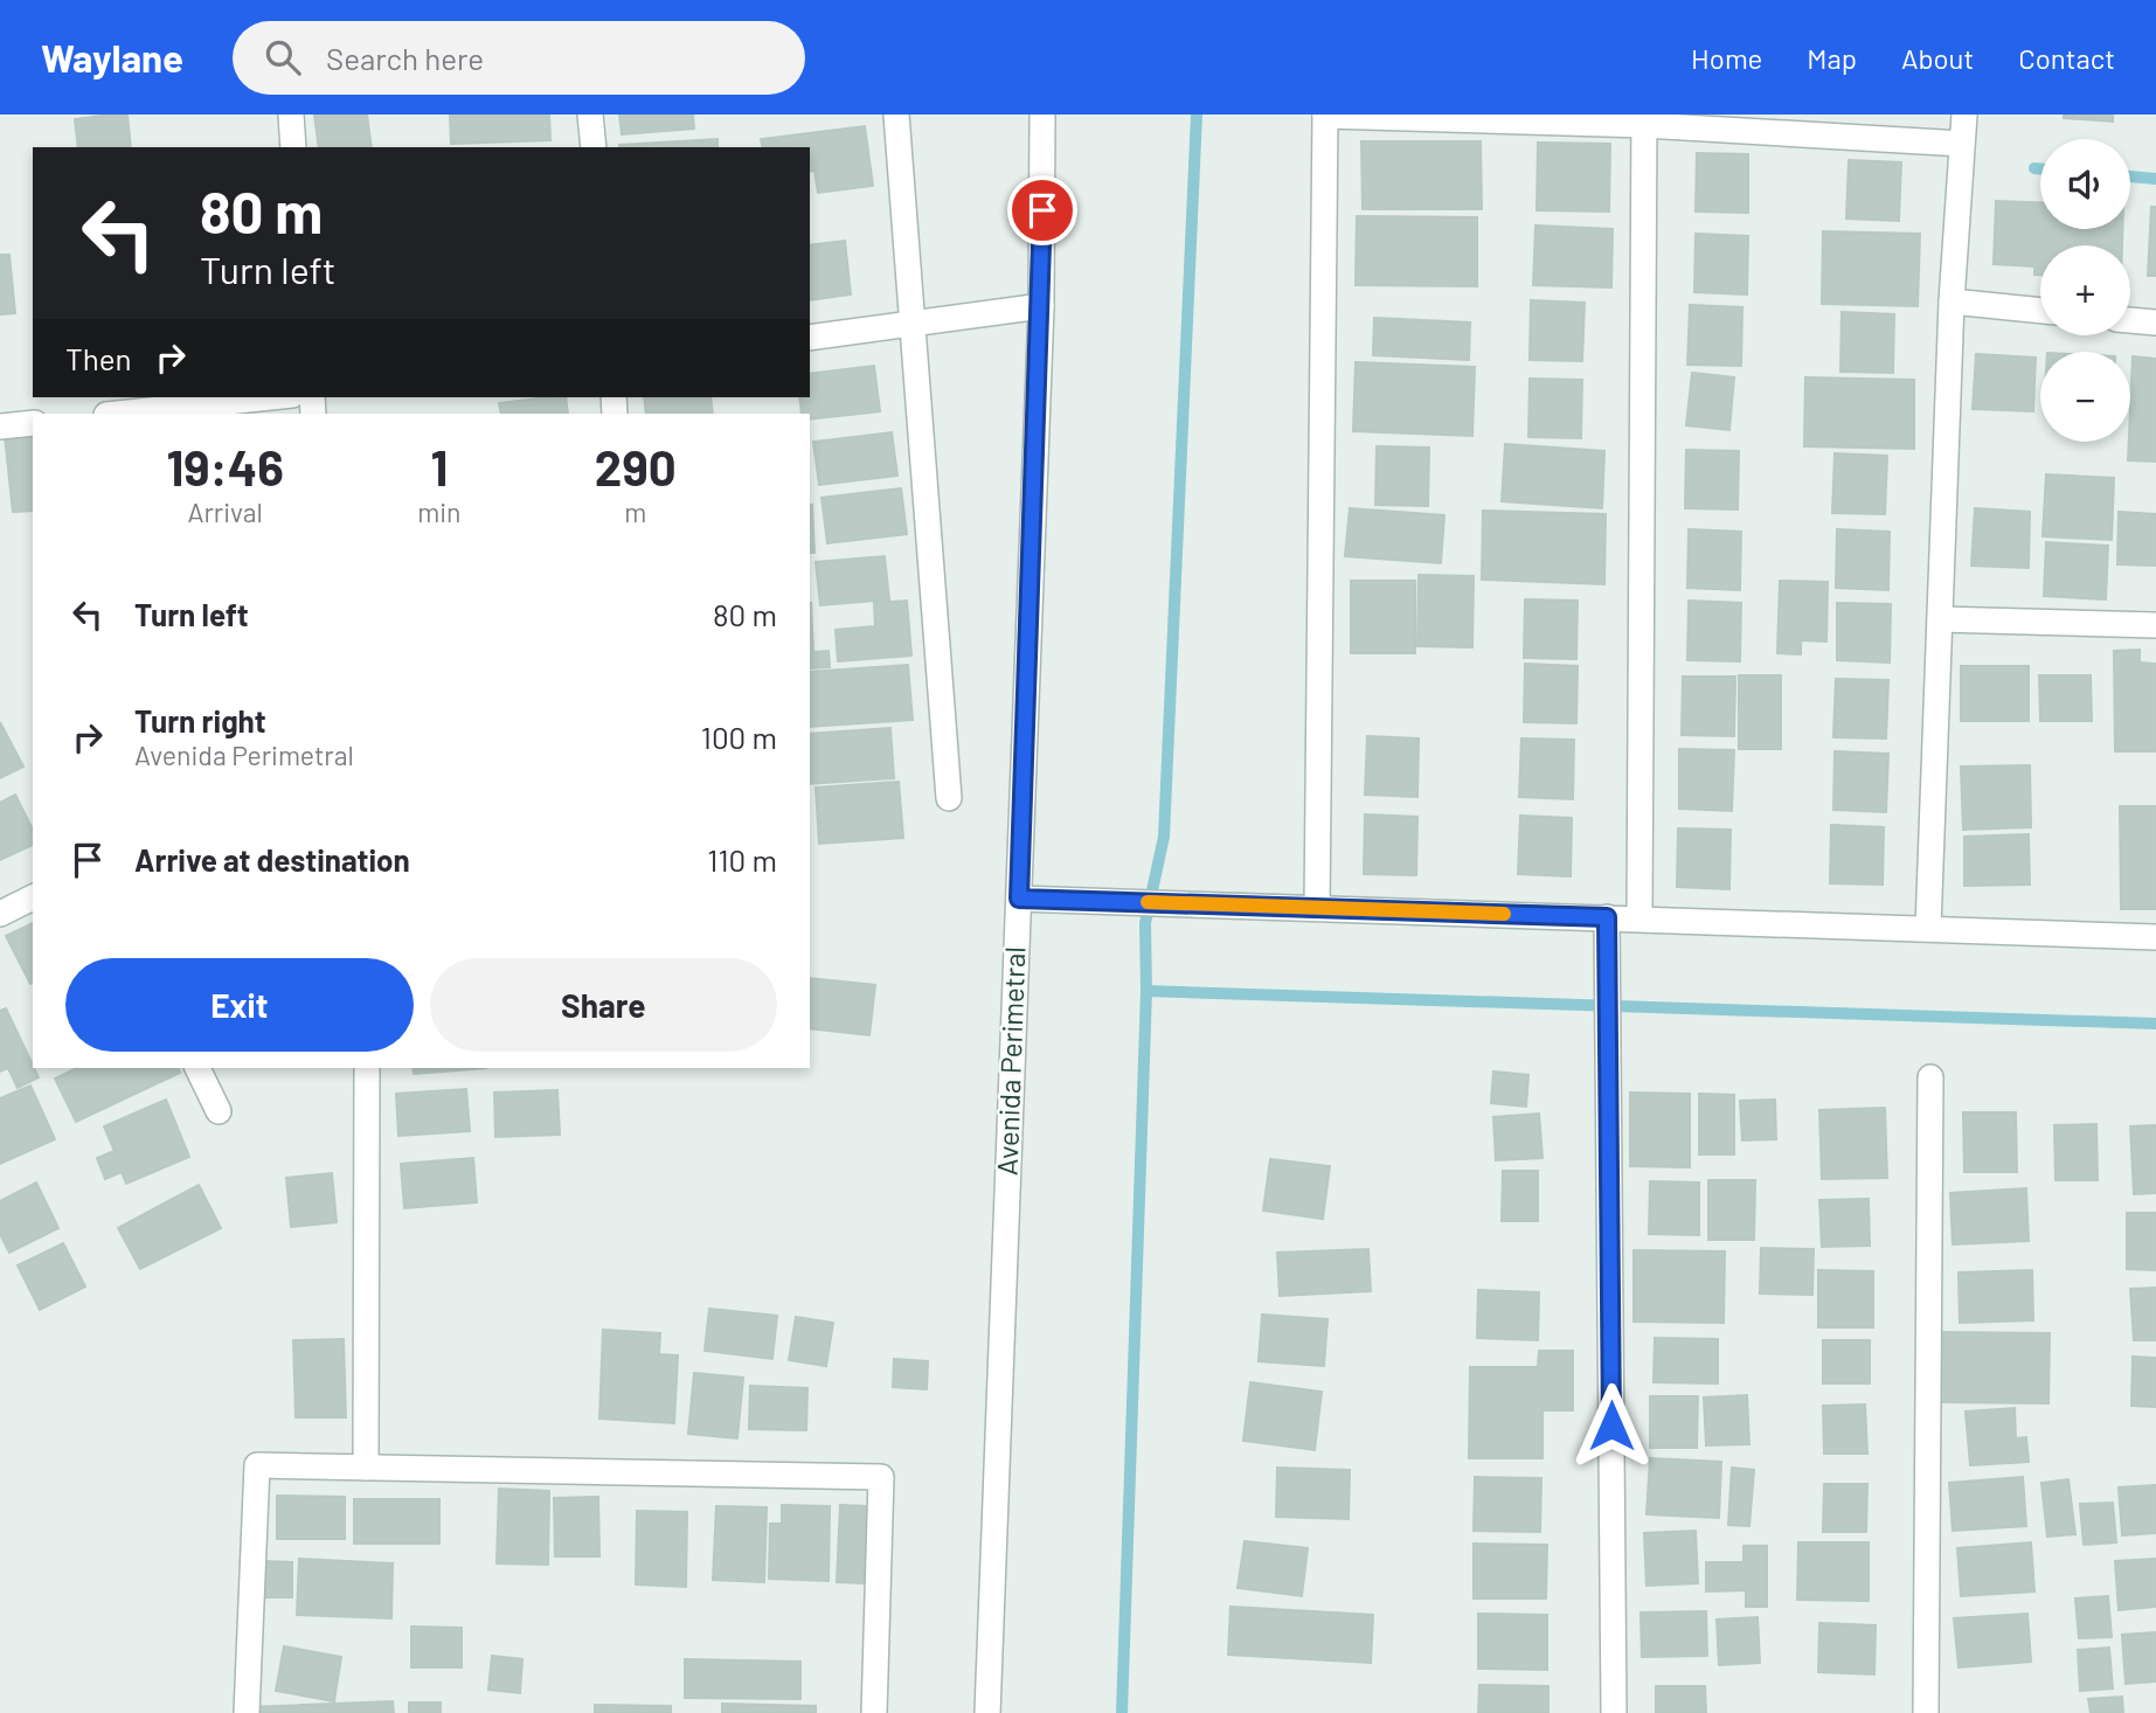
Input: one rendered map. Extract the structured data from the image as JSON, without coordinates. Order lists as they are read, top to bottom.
{
  "streets": {
    "street": ["Avenida Perimetral"]
  },
  "page": {
    "header": "Waylane",
    "search": "Search here",
    "nav": [
      "Home",
      "Map",
      "About",
      "Contact"
    ],
    "map_buttons": ["+", "−"],
    "turn": ["80 m", "Turn left"],
    "then": "Then",
    "eta": [
      "19:46",
      "Arrival",
      "1",
      "min",
      "290",
      "m"
    ],
    "list": [
      {
        "name": "Turn left",
        "value": "80 m"
      },
      {
        "name": "Turn right",
        "note": "Avenida Perimetral",
        "value": "100 m"
      },
      {
        "name": "Arrive at destination",
        "value": "110 m"
      }
    ],
    "buttons": ["Exit", "Share"]
  }
}
